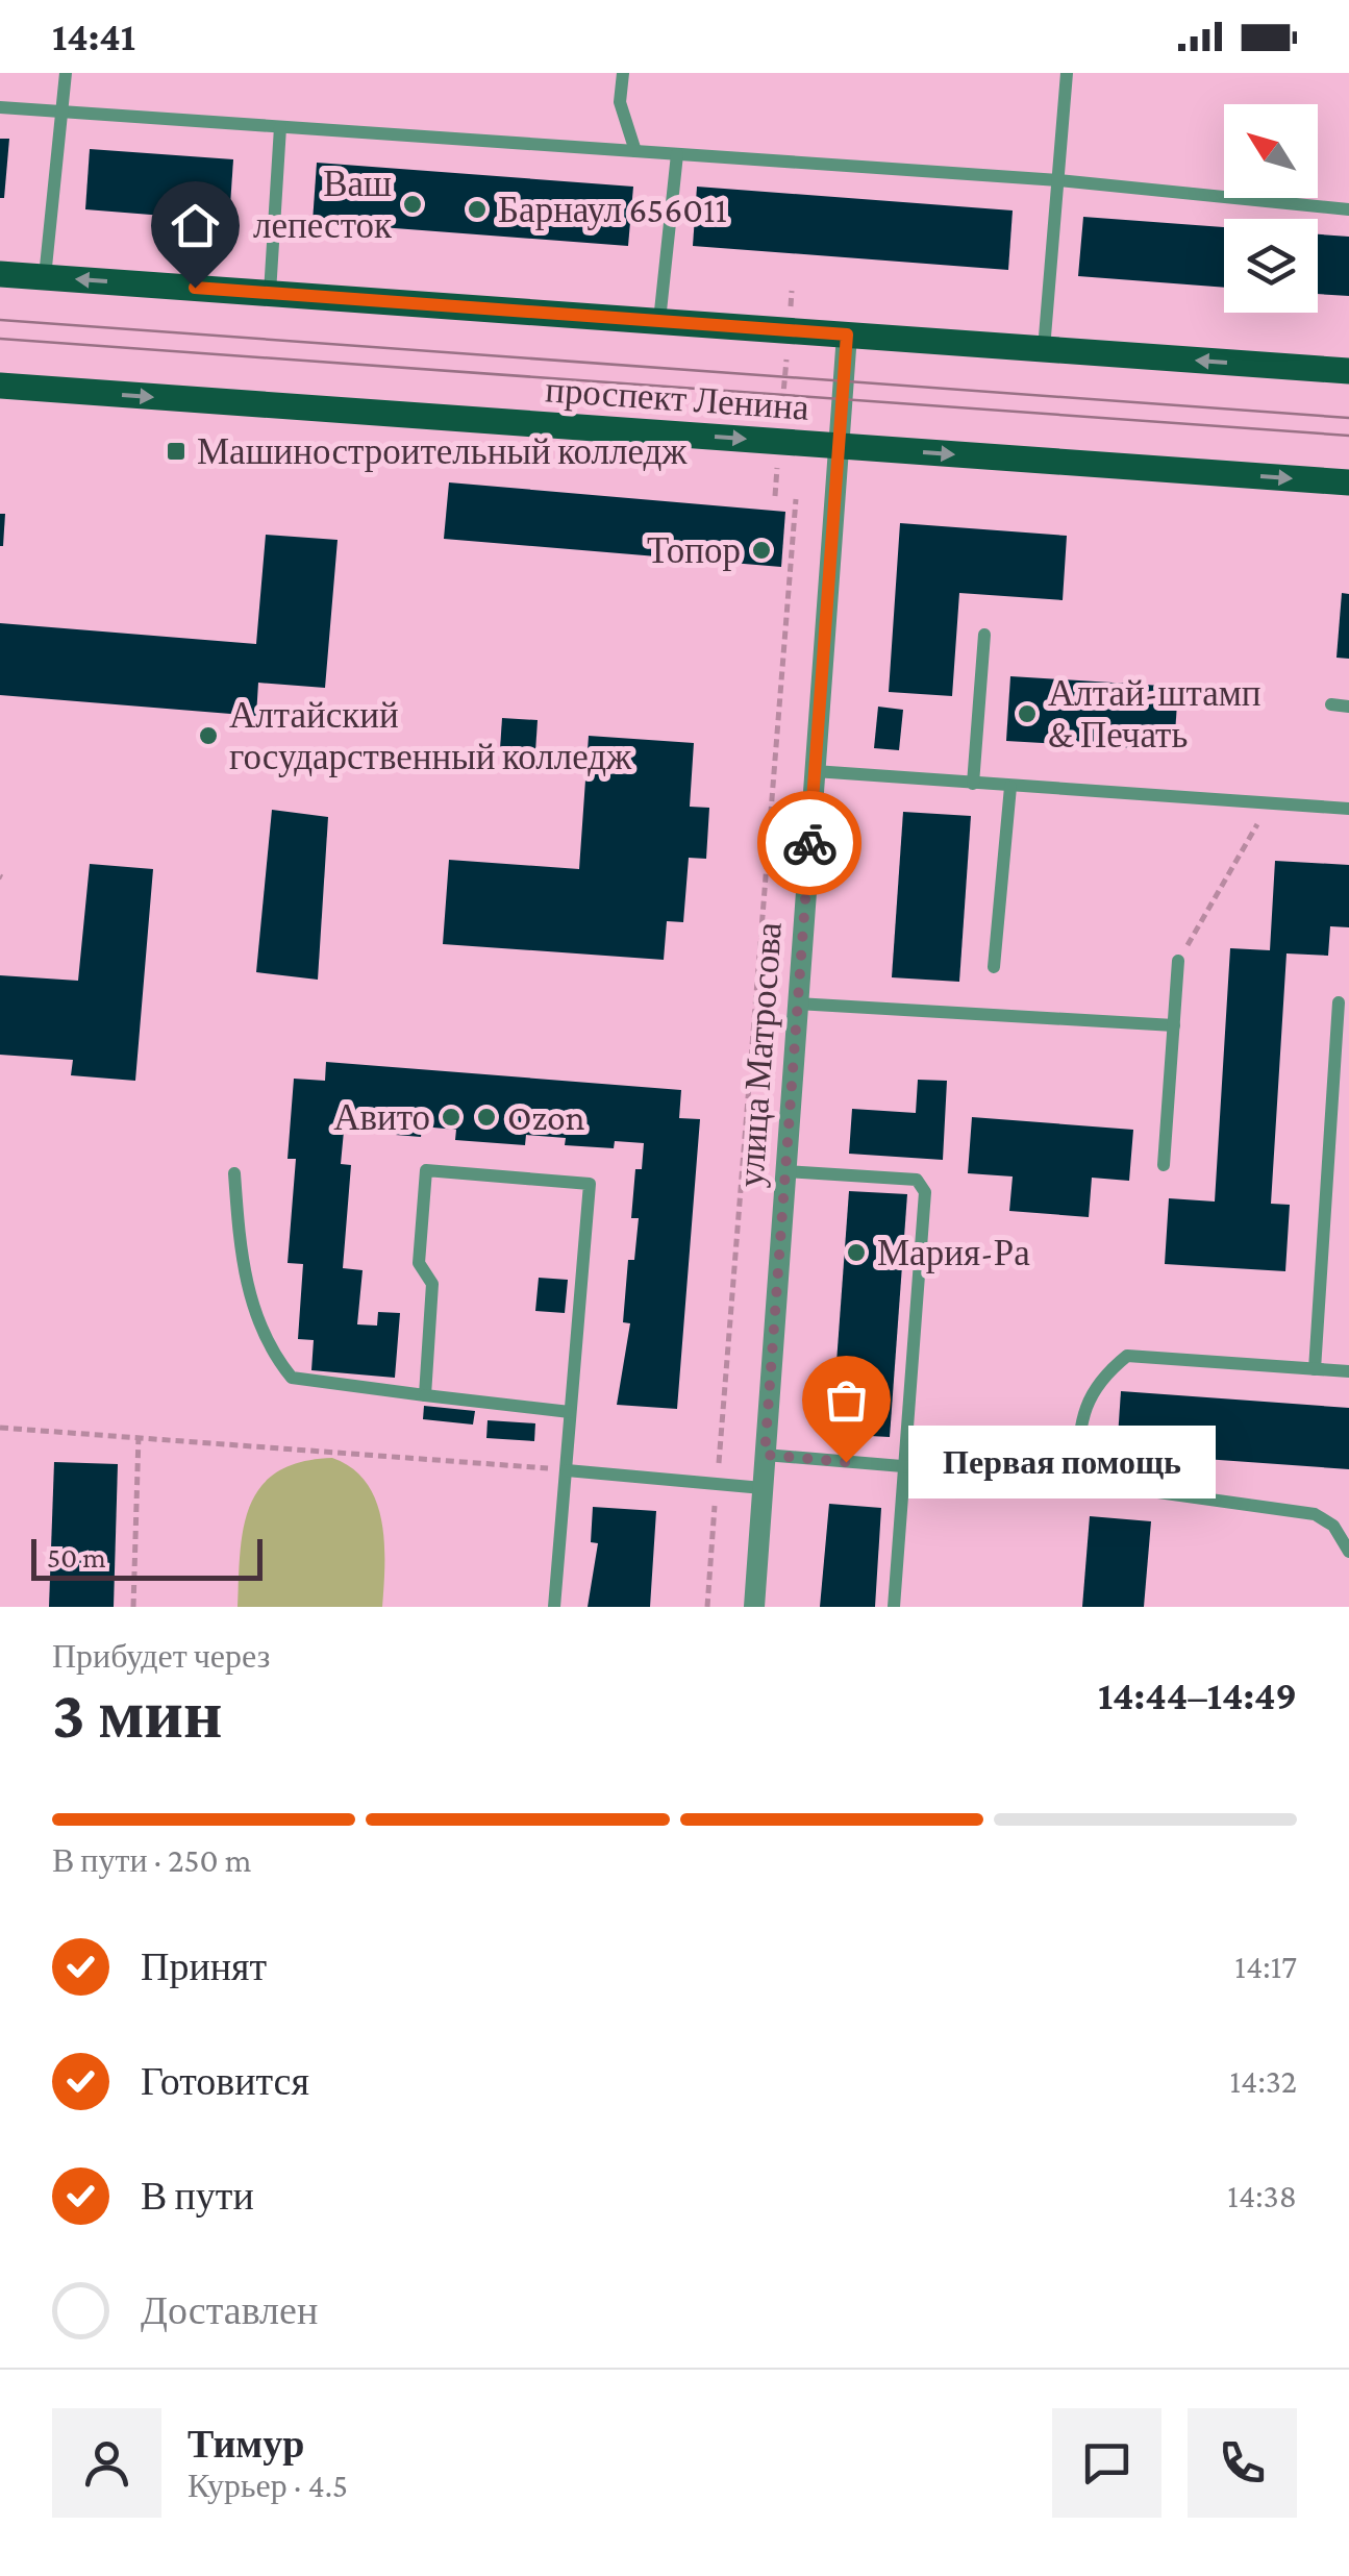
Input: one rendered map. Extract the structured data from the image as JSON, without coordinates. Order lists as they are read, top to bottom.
{
  "streets": {
    "main road": ["проспект Ленина"],
    "street": ["улица Матросова"]
  },
  "crossings": [
    ["проспект Ленина", "улица Матросова"]
  ],
  "places": {
    "other": [
      "Ваш лепесток",
      "Барнаул 656011",
      "Топор",
      "Алтай-штамп & Печать",
      "Алтайский государственный колледж",
      "Авито",
      "Ozon",
      "Мария-Ра",
      "Первая помощь"
    ],
    "transit": ["Машиностроительный колледж"]
  },
  "scale_bar": "50 m",
  "north": "top left",
  "page": {
    "status": "14:41",
    "bubble": "Первая помощь",
    "scale": "50 m",
    "heading": ["3 мин", "Прибудет через", "14:44–14:49"],
    "panel": ["Тимур", "Курьер · 4.5"],
    "bar": "В пути · 250 m",
    "list": [
      ["Принят", "14:17"],
      ["Готовится", "14:32"],
      ["В пути", "14:38"],
      "Доставлен"
    ]
  }
}
